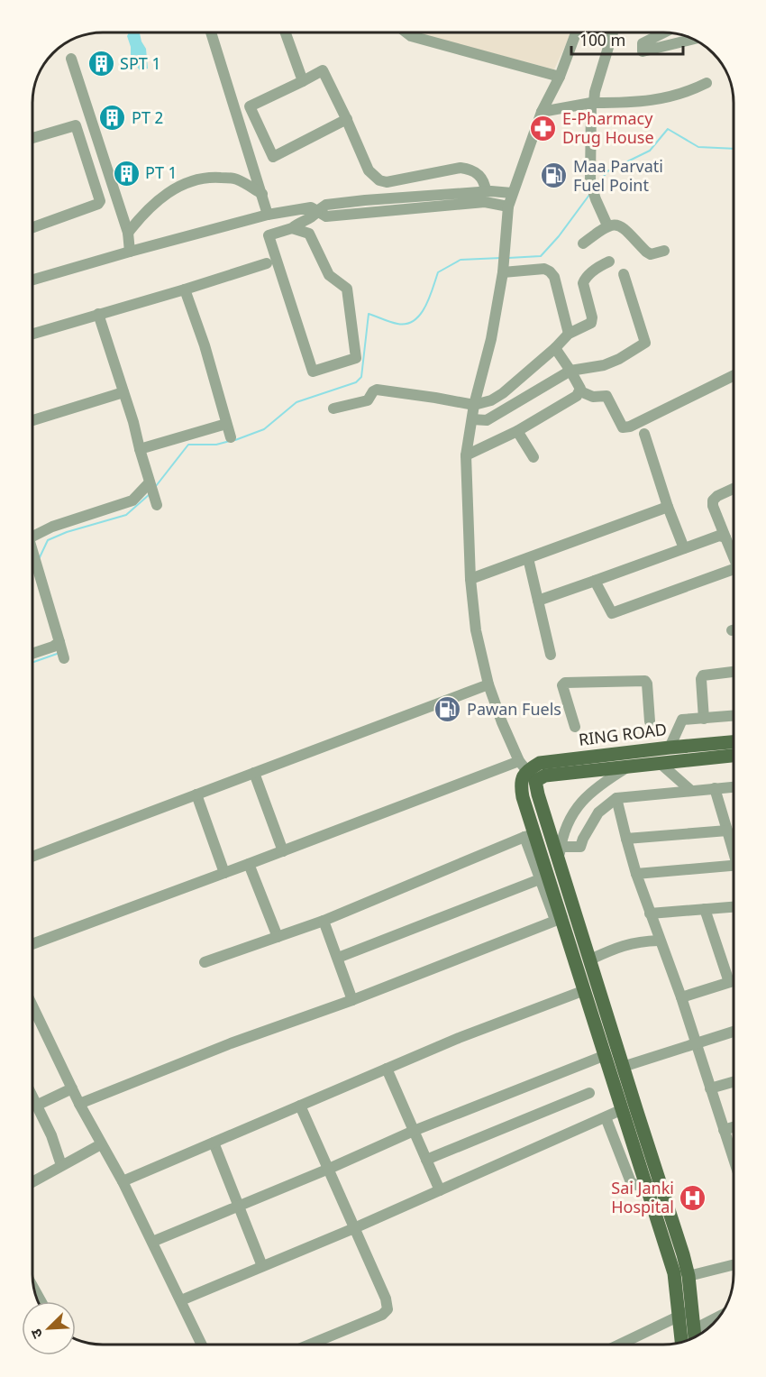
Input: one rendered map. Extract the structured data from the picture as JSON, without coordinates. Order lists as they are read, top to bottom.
{
  "streets": {
    "main road": ["RING ROAD"]
  },
  "places": {
    "building": ["SPT 1", "PT 2", "PT 1"],
    "pharmacy": ["E-Pharmacy Drug House"],
    "fuel station": ["Maa Parvati Fuel Point", "Pawan Fuels"],
    "hospital": ["Sai Janki Hospital"]
  },
  "scale_bar": "100 m",
  "north": "bottom left"
}
